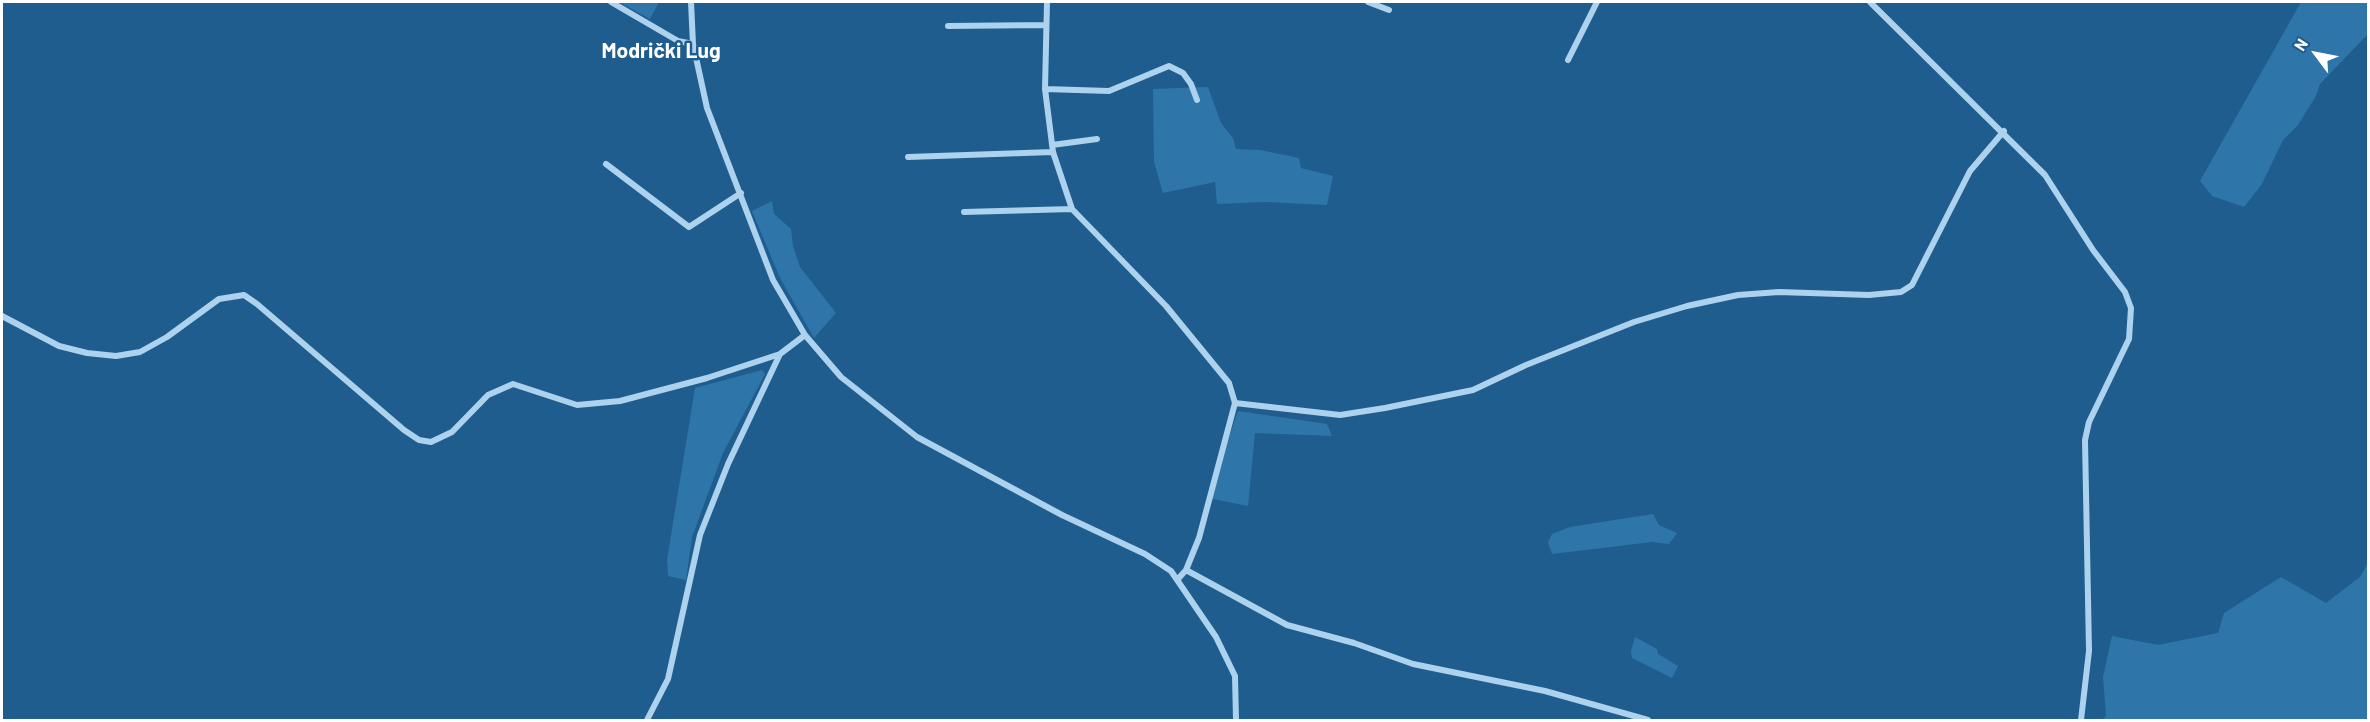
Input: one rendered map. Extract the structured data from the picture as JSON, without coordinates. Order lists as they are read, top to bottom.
{
  "districts": ["Modrički Lug"],
  "north": "top left"
}
